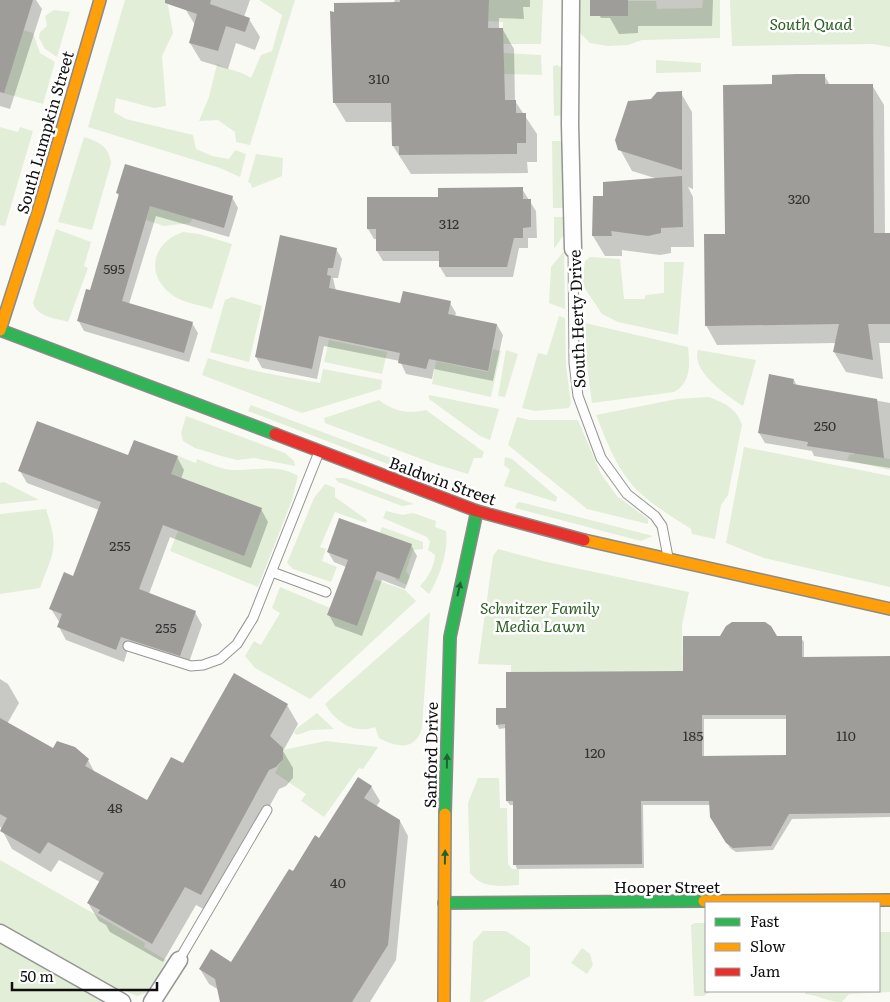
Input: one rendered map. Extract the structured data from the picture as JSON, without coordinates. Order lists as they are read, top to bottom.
{
  "streets": {
    "street": [
      "South Lumpkin Street",
      "South Herty Drive",
      "Baldwin Street",
      "Sanford Drive",
      "Hooper Street"
    ]
  },
  "crossings": [
    ["South Lumpkin Street", "Baldwin Street"],
    ["South Herty Drive", "Baldwin Street"],
    ["Baldwin Street", "Sanford Drive"],
    ["Sanford Drive", "Hooper Street"]
  ],
  "one_way": ["Sanford Drive"],
  "parks": ["South Quad", "Schnitzer Family Media Lawn"],
  "house_numbers": [
    "310",
    "320",
    "312",
    "595",
    "250",
    "255",
    "255",
    "185",
    "110",
    "120",
    "48",
    "40"
  ],
  "legend": ["Fast", "Slow", "Jam"],
  "scale_bar": "50 m"
}
